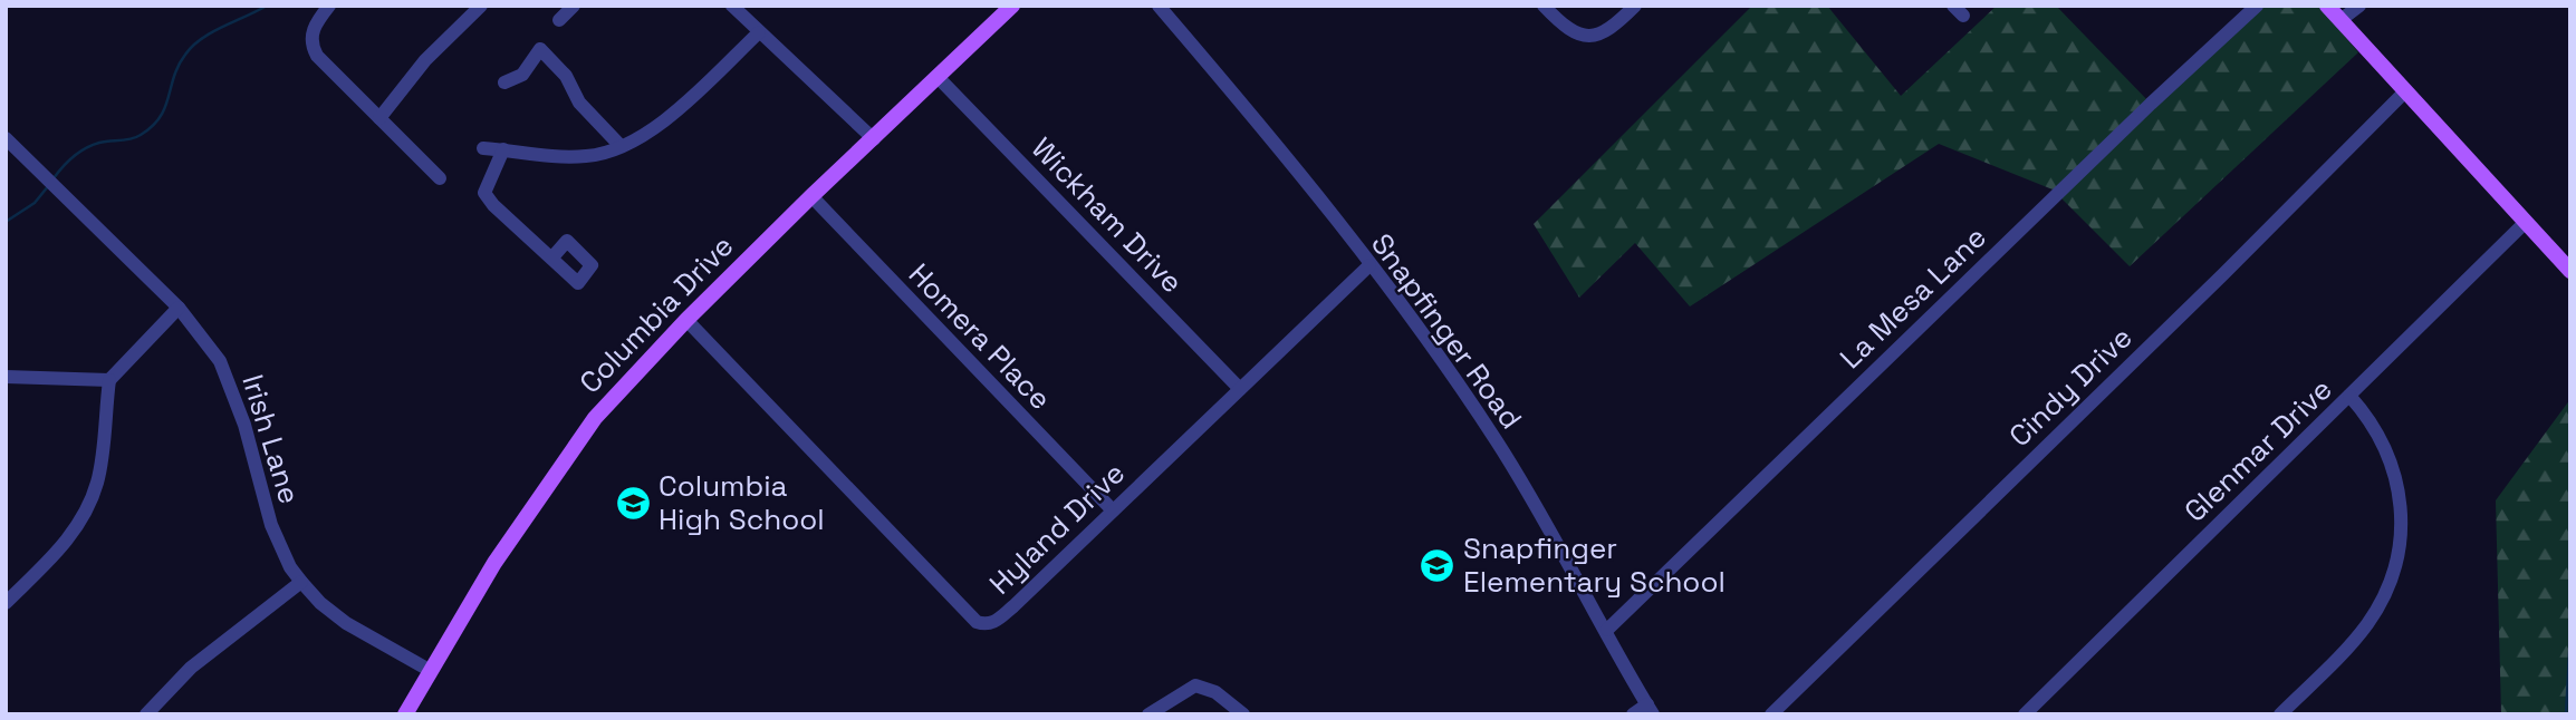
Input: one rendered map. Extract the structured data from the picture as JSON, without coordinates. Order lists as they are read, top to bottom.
{
  "streets": {
    "main road": ["Columbia Drive"],
    "street": [
      "Wickham Drive",
      "La Mesa Lane",
      "Snapfinger Road",
      "Homera Place",
      "Cindy Drive",
      "Irish Lane",
      "Glenmar Drive",
      "Hyland Drive"
    ]
  },
  "crossings": [
    ["Wickham Drive", "Columbia Drive"],
    ["Wickham Drive", "Hyland Drive"],
    ["La Mesa Lane", "Snapfinger Road"],
    ["Columbia Drive", "Homera Place"],
    ["Columbia Drive", "Irish Lane"],
    ["Columbia Drive", "Hyland Drive"],
    ["Snapfinger Road", "Hyland Drive"],
    ["Homera Place", "Hyland Drive"]
  ],
  "places": {
    "school or university": ["Columbia High School", "Snapfinger Elementary School"]
  }
}
